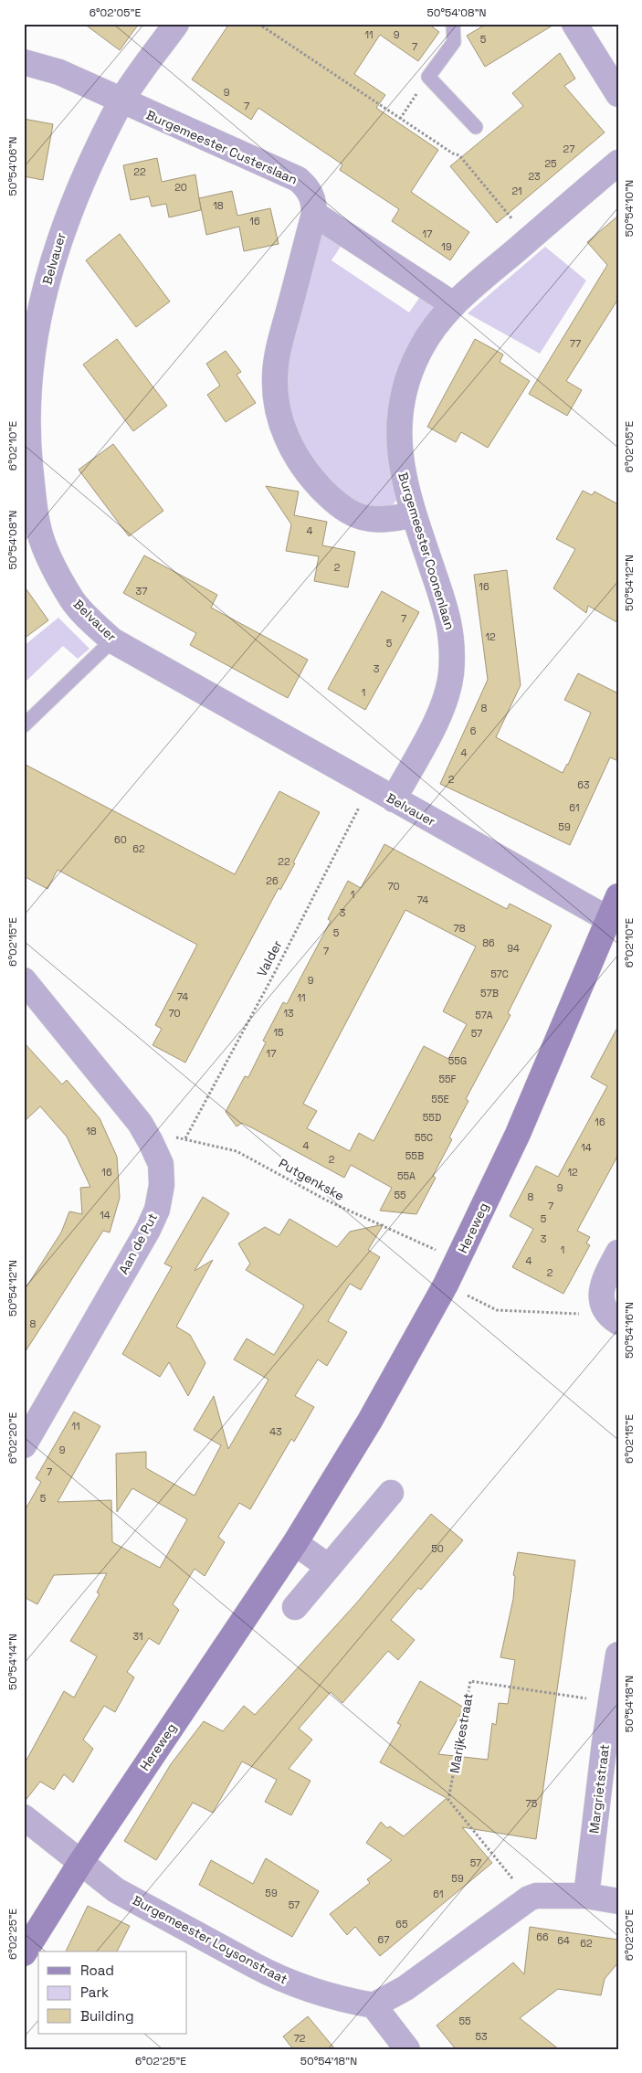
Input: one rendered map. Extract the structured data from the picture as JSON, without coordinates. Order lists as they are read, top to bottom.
{
  "streets": {
    "street": [
      "Burgemeester Custerslaan",
      "Belvauer",
      "Burgemeester Coonenlaan",
      "Hereweg",
      "Aan de Put",
      "Margrietstraat",
      "Burgemeester Loysonstraat"
    ],
    "path": ["Valder", "Putgenkske", "Marijkestraat"]
  },
  "crossings": [
    ["Burgemeester Custerslaan", "Belvauer"],
    ["Burgemeester Custerslaan", "Burgemeester Coonenlaan"],
    ["Belvauer", "Burgemeester Coonenlaan"],
    ["Belvauer", "Valder"],
    ["Belvauer", "Hereweg"],
    ["Valder", "Putgenkske"],
    ["Putgenkske", "Hereweg"],
    ["Putgenkske", "Aan de Put"],
    ["Hereweg", "Burgemeester Loysonstraat"],
    ["Marijkestraat", "Margrietstraat"]
  ],
  "house_numbers": [
    "11",
    "9",
    "5",
    "7",
    "9",
    "7",
    "27",
    "25",
    "22",
    "23",
    "20",
    "21",
    "18",
    "16",
    "17",
    "19",
    "77",
    "4",
    "2",
    "16",
    "37",
    "7",
    "12",
    "5",
    "3",
    "1",
    "8",
    "6",
    "4",
    "2",
    "63",
    "61",
    "59",
    "60",
    "62",
    "22",
    "26",
    "70",
    "1",
    "74",
    "3",
    "78",
    "5",
    "86",
    "94",
    "7",
    "57C",
    "9",
    "57B",
    "74",
    "11",
    "70",
    "13",
    "57A",
    "15",
    "57",
    "17",
    "55G",
    "55F",
    "55E",
    "55D",
    "16",
    "18",
    "55C",
    "4",
    "14",
    "55B",
    "2",
    "16",
    "12",
    "55A",
    "9",
    "55",
    "8",
    "7",
    "14",
    "5",
    "3",
    "1",
    "4",
    "2",
    "8",
    "11",
    "43",
    "9",
    "7",
    "5",
    "50",
    "31",
    "75",
    "57",
    "59",
    "59",
    "61",
    "57",
    "65",
    "66",
    "67",
    "64",
    "62",
    "55",
    "53",
    "72"
  ],
  "legend": ["Road", "Park", "Building"],
  "coordinates": [
    "6°02'05\"E",
    "50°54'08\"N",
    "50°54'06\"N",
    "50°54'10\"N",
    "6°02'10\"E",
    "50°54'12\"N",
    "6°02'15\"E",
    "50°54'16\"N",
    "6°02'20\"E",
    "50°54'14\"N",
    "50°54'18\"N",
    "6°02'25\"E"
  ]
}
